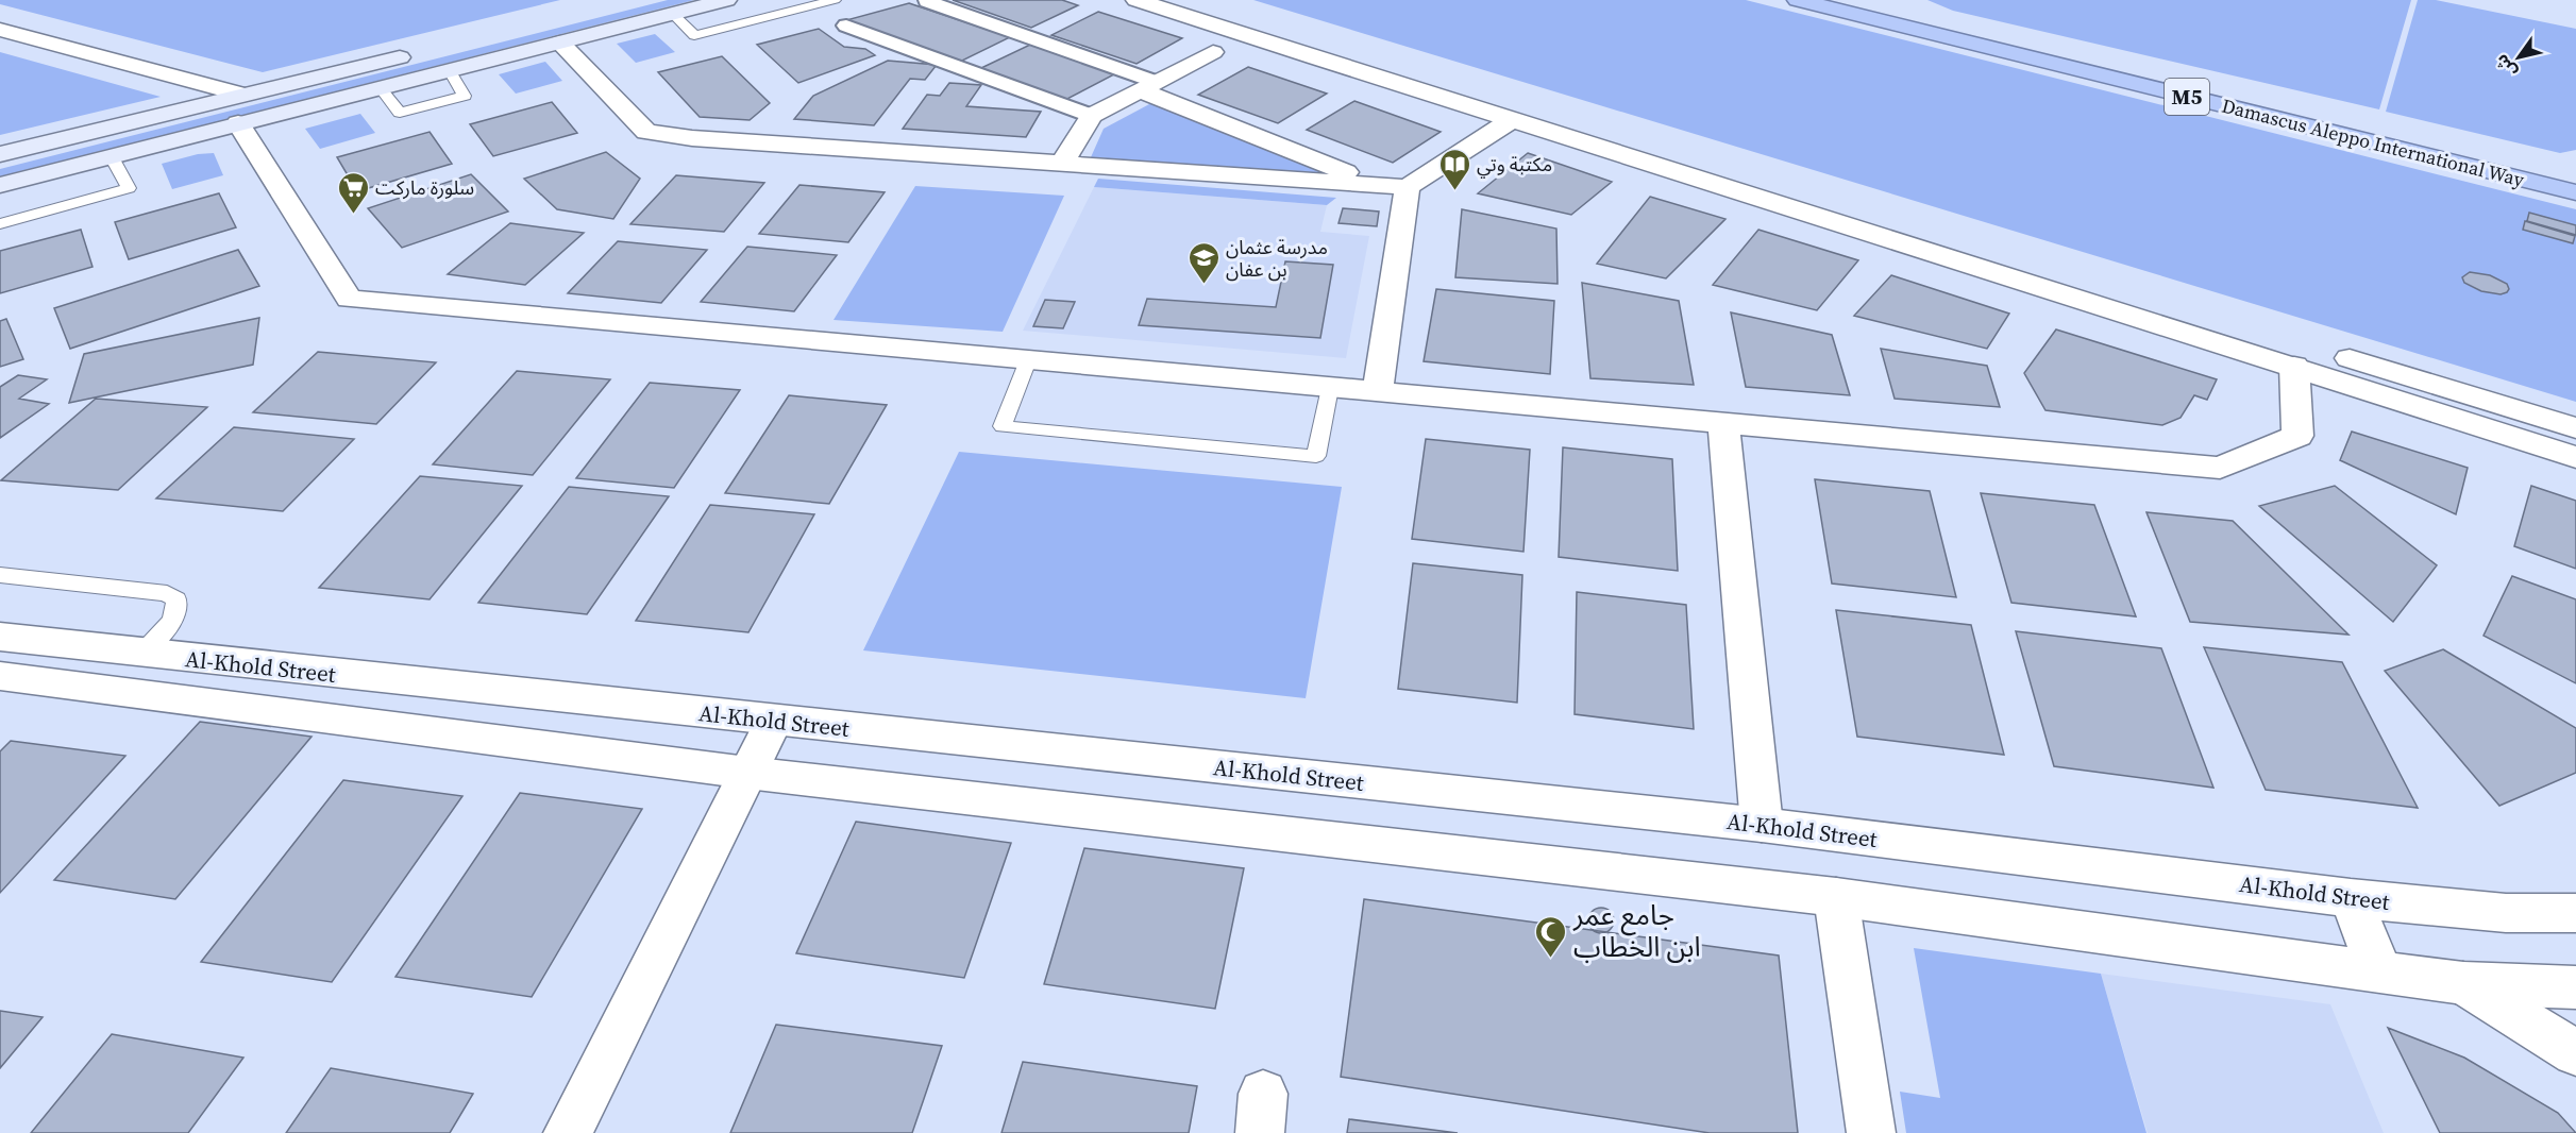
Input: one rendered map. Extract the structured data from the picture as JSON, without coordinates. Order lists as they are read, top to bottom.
{
  "streets": {
    "highway": ["M5", "Damascus Aleppo International Way"],
    "street": ["Al-Khold Street"]
  },
  "places": {
    "library": ["مكتبة وتي"],
    "supermarket": ["سلورة ماركت"],
    "school or university": ["مدرسة عثمان بن عفان"],
    "mosque": ["جامع عمر ابن الخطاب"]
  },
  "north": "bottom left"
}
